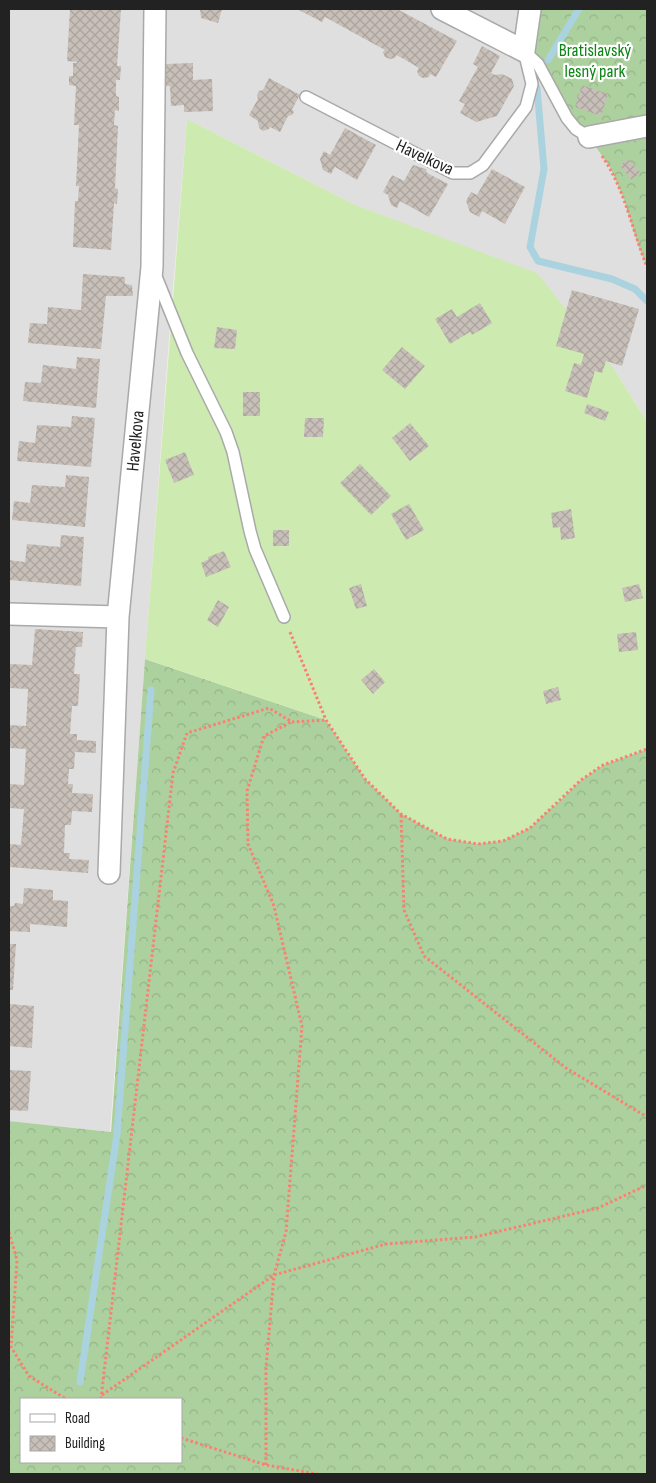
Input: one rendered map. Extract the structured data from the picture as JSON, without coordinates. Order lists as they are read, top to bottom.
{
  "streets": {
    "street": ["Havelkova"]
  },
  "parks": ["Bratislavský lesný park"],
  "legend": ["Road", "Building"]
}
